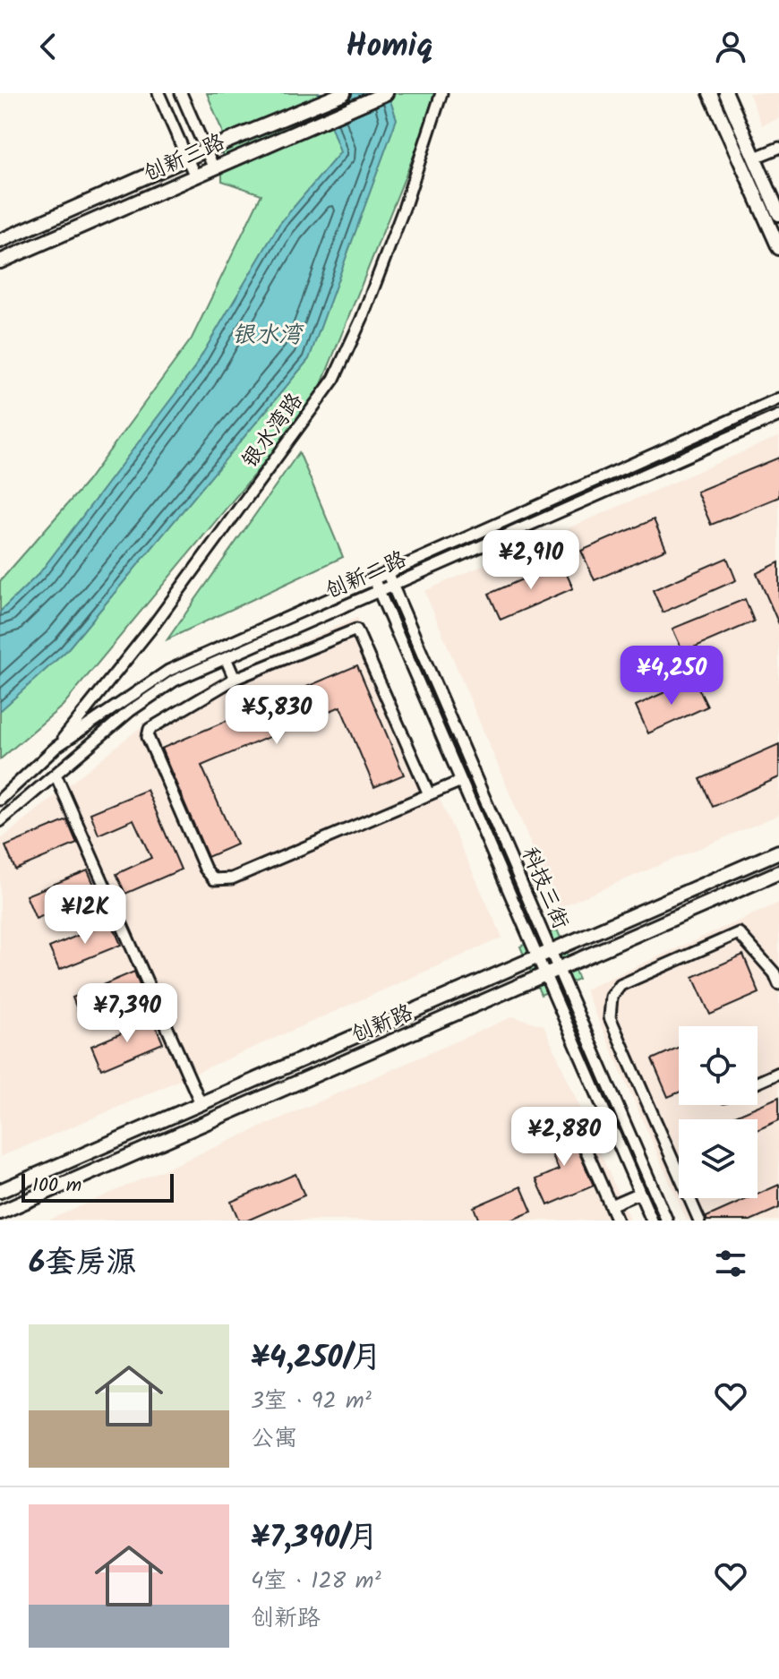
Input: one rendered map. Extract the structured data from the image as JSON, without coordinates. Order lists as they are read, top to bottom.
{
  "streets": {
    "main road": ["创新三路", "创新路"],
    "street": ["银水湾路", "创新二路", "科技三街"]
  },
  "crossings": [
    ["银水湾路", "创新二路"],
    ["创新二路", "科技三街"],
    ["科技三街", "创新路"]
  ],
  "water": ["银水湾"],
  "scale_bar": "100 m",
  "page": {
    "header": "Homiq",
    "price": [
      "¥2,910",
      "¥4,250",
      "¥5,830",
      "¥12K",
      "¥7,390",
      "¥2,880"
    ],
    "scale": "100 m",
    "heading": "6套房源",
    "list": [
      {
        "name": "¥4,250/月",
        "note": "3室 · 92 m² · 公寓"
      },
      {
        "name": "¥7,390/月",
        "note": "4室 · 128 m² · 创新路"
      }
    ]
  }
}
